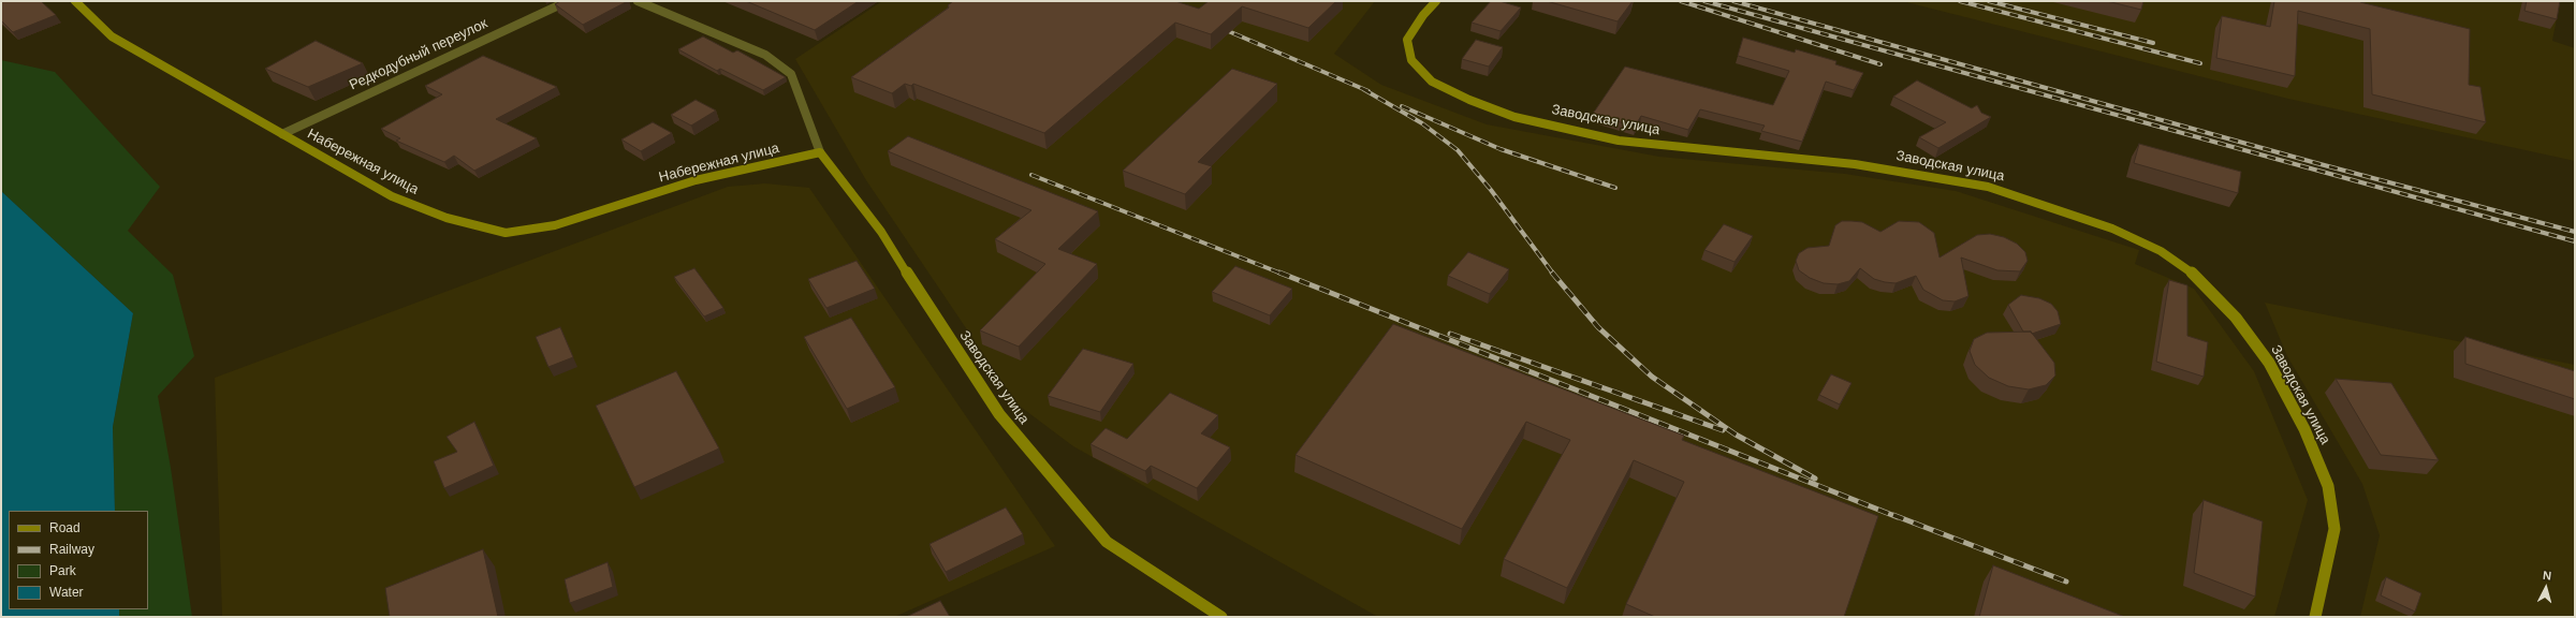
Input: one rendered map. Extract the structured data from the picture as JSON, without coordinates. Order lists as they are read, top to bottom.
{
  "streets": {
    "main road": ["Заводская улица", "Набережная улица"],
    "street": ["Редкодубный переулок"]
  },
  "crossings": [
    ["Редкодубный переулок", "Набережная улица"],
    ["Заводская улица", "Набережная улица"]
  ],
  "legend": [
    "Road",
    "Railway",
    "Park",
    "Water"
  ],
  "north": "top"
}
